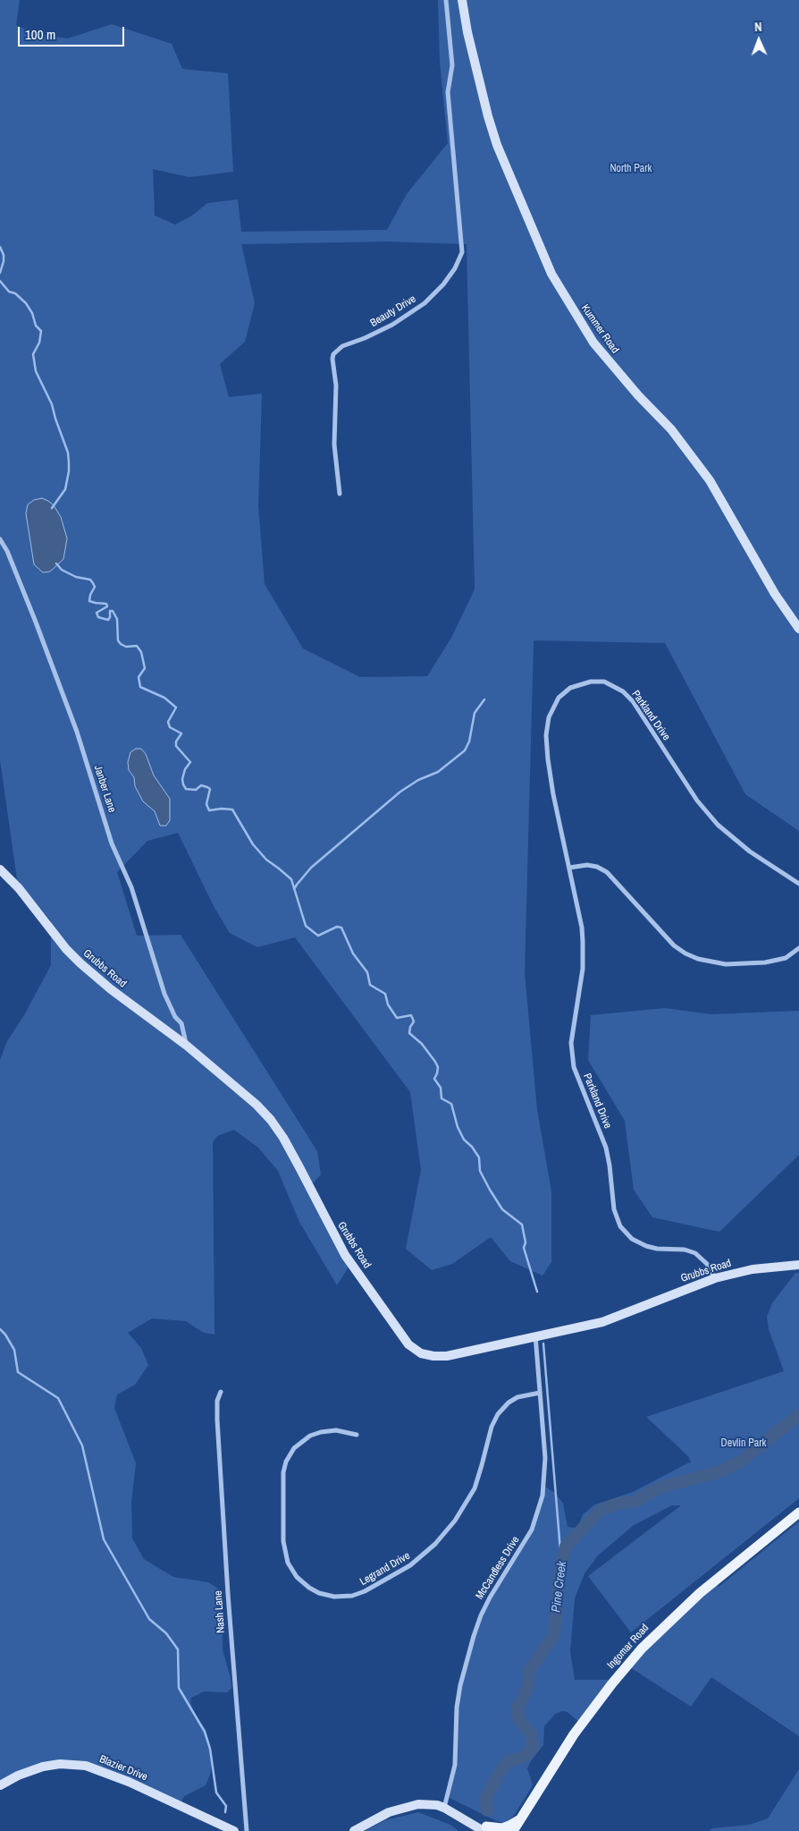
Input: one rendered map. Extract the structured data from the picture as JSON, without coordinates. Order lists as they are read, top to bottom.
{
  "streets": {
    "main road": ["Ingomar Road"],
    "street": [
      "Beauty Drive",
      "Kummer Road",
      "Parkland Drive",
      "Janber Lane",
      "Grubbs Road",
      "McCandless Drive",
      "Legrand Drive",
      "Nash Lane",
      "Blazier Drive"
    ]
  },
  "crossings": [
    ["Parkland Drive", "Grubbs Road"],
    ["Janber Lane", "Grubbs Road"],
    ["Grubbs Road", "McCandless Drive"],
    ["McCandless Drive", "Legrand Drive"]
  ],
  "water": ["Pine Creek"],
  "parks": ["North Park", "Devlin Park"],
  "scale_bar": "100 m",
  "north": "top"
}
